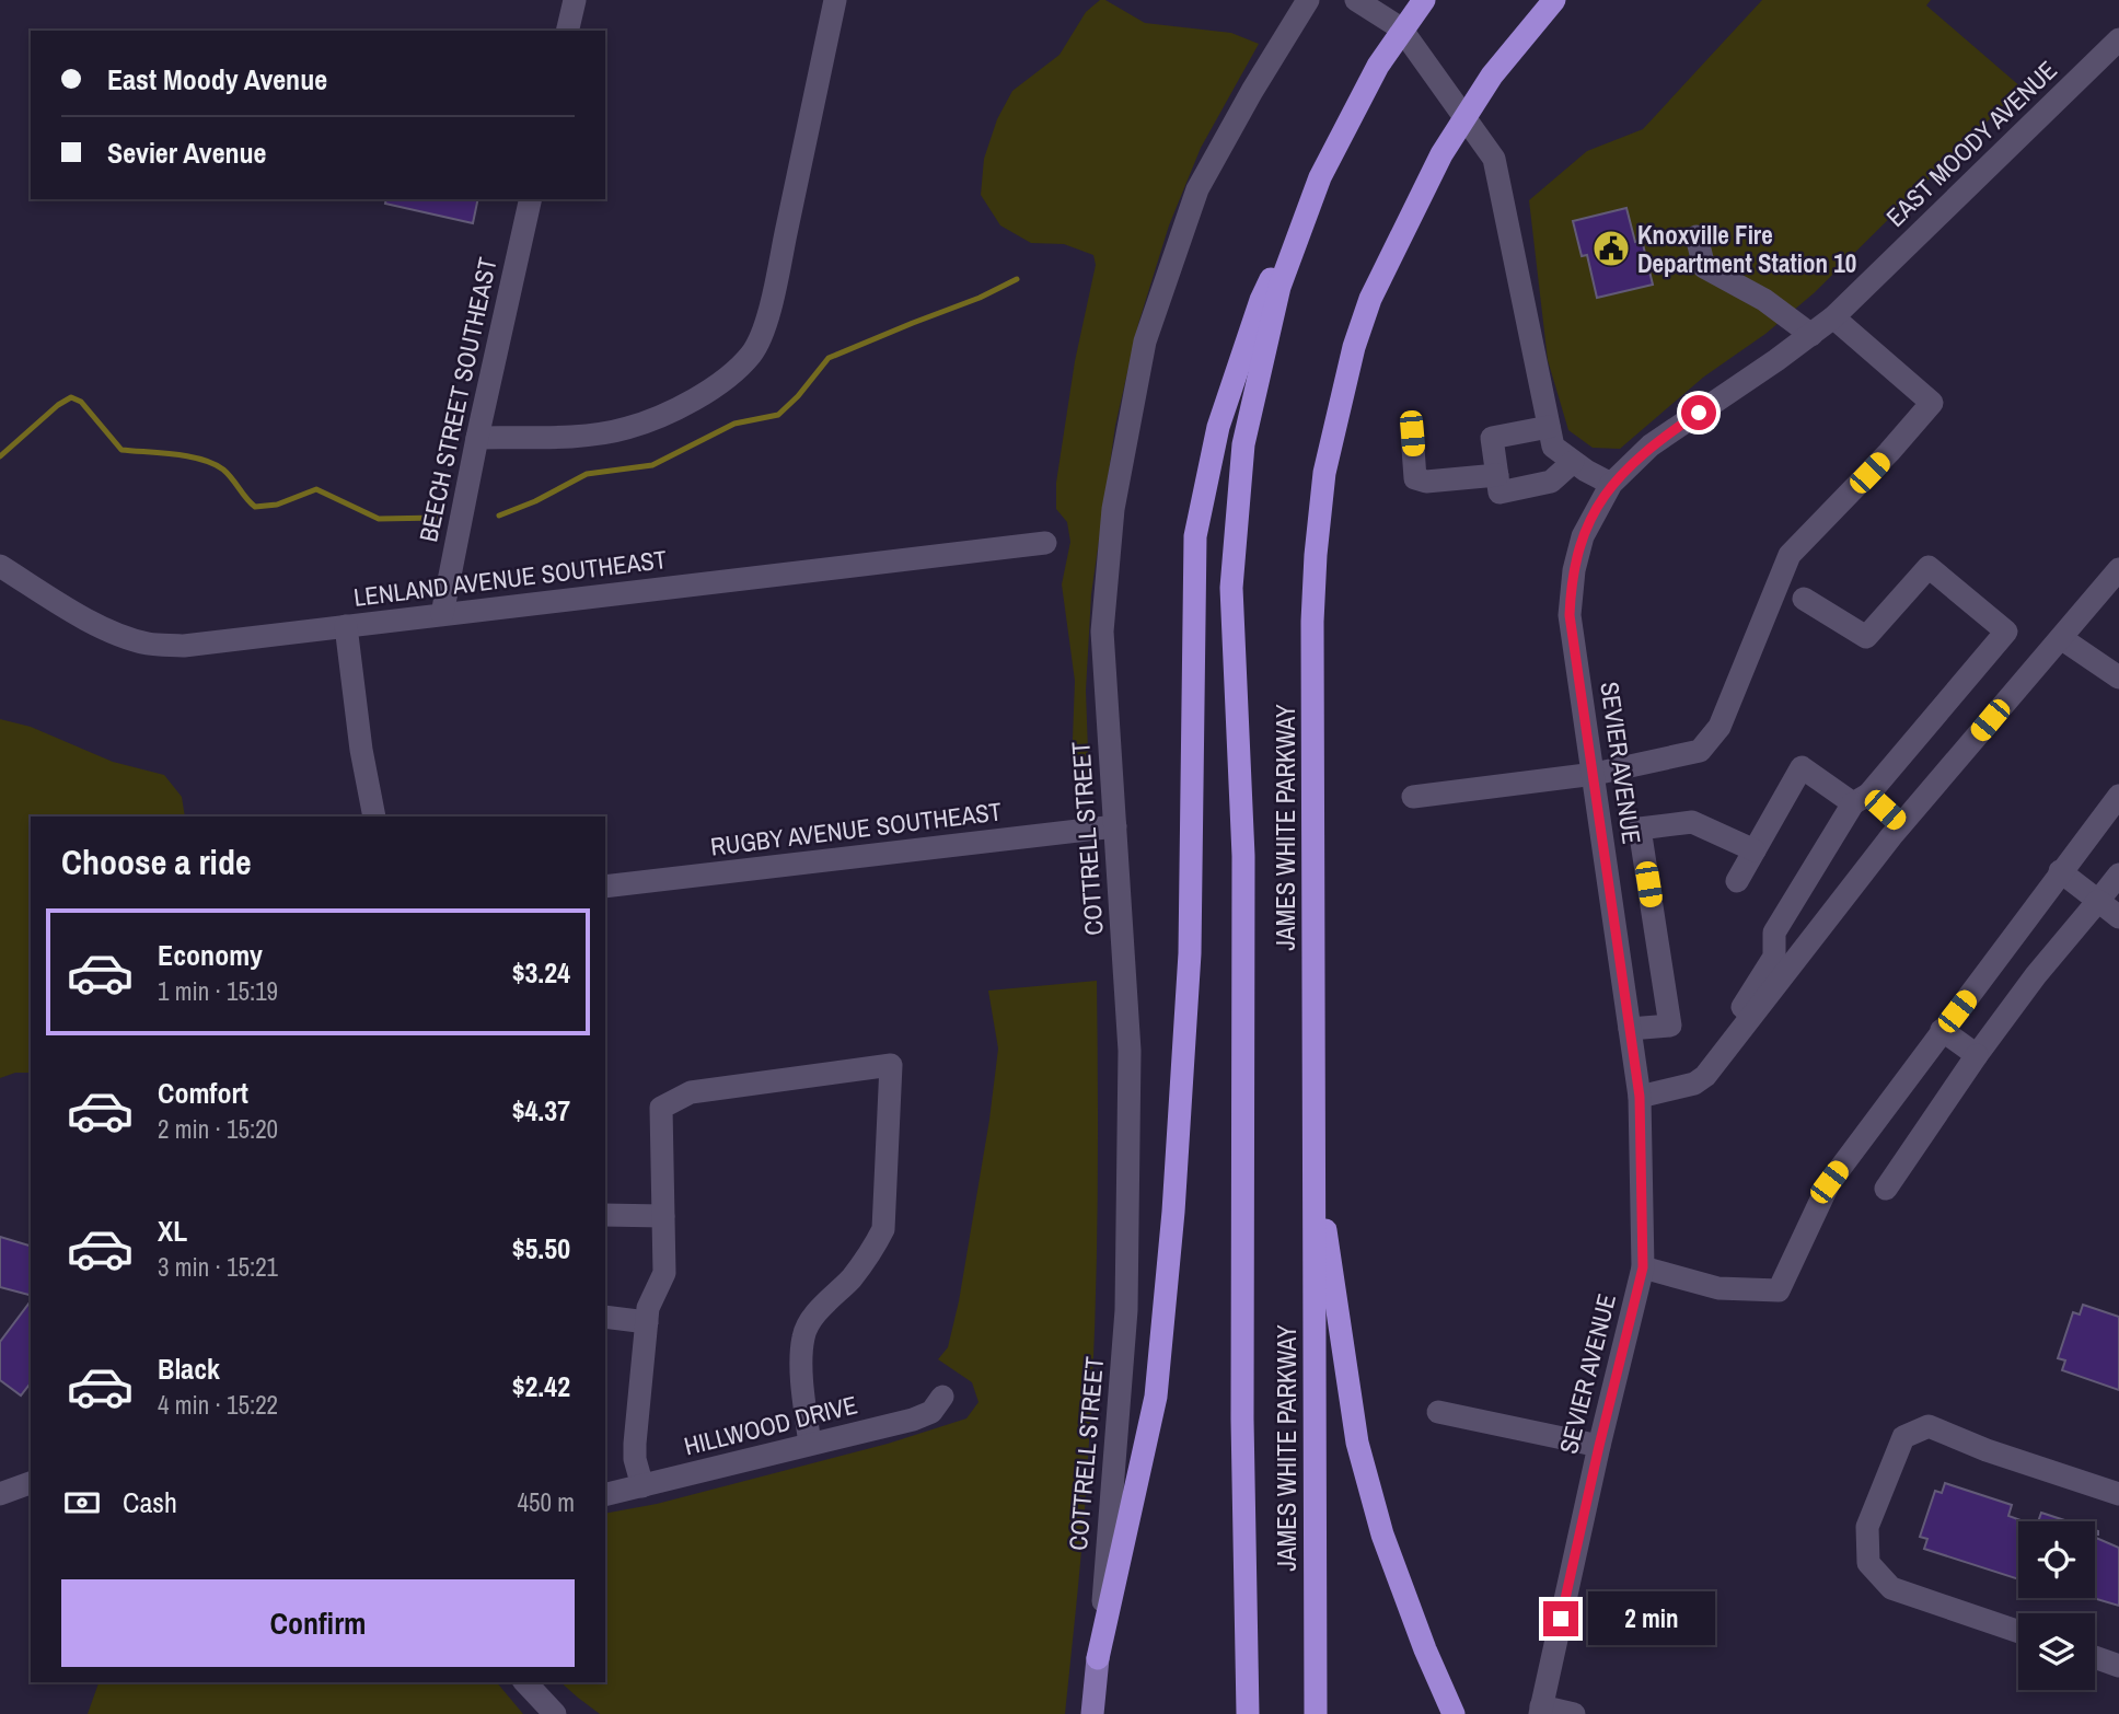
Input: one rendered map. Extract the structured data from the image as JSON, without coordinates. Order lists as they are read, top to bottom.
{
  "streets": {
    "highway": ["JAMES WHITE PARKWAY"],
    "main road": ["COTTRELL STREET"],
    "street": [
      "EAST MOODY AVENUE",
      "BEECH STREET SOUTHEAST",
      "LENLAND AVENUE SOUTHEAST",
      "SEVIER AVENUE",
      "RUGBY AVENUE SOUTHEAST",
      "HILLWOOD DRIVE"
    ]
  },
  "crossings": [
    ["EAST MOODY AVENUE", "SEVIER AVENUE"],
    ["BEECH STREET SOUTHEAST", "LENLAND AVENUE SOUTHEAST"],
    ["RUGBY AVENUE SOUTHEAST", "COTTRELL STREET"]
  ],
  "places": {
    "public building": ["Knoxville Fire Department Station 10"]
  },
  "page": {
    "banner": ["East Moody Avenue", "Sevier Avenue"],
    "heading": "Choose a ride",
    "list": [
      {
        "name": "Economy",
        "note": "1 min · 15:19",
        "value": "$3.24"
      },
      {
        "name": "Comfort",
        "note": "2 min · 15:20",
        "value": "$4.37"
      },
      {
        "name": "XL",
        "note": "3 min · 15:21",
        "value": "$5.50"
      },
      {
        "name": "Black",
        "note": "4 min · 15:22",
        "value": "$2.42"
      }
    ],
    "pay": ["Cash", "450 m"],
    "buttons": "Confirm",
    "bubble": "2 min"
  }
}
